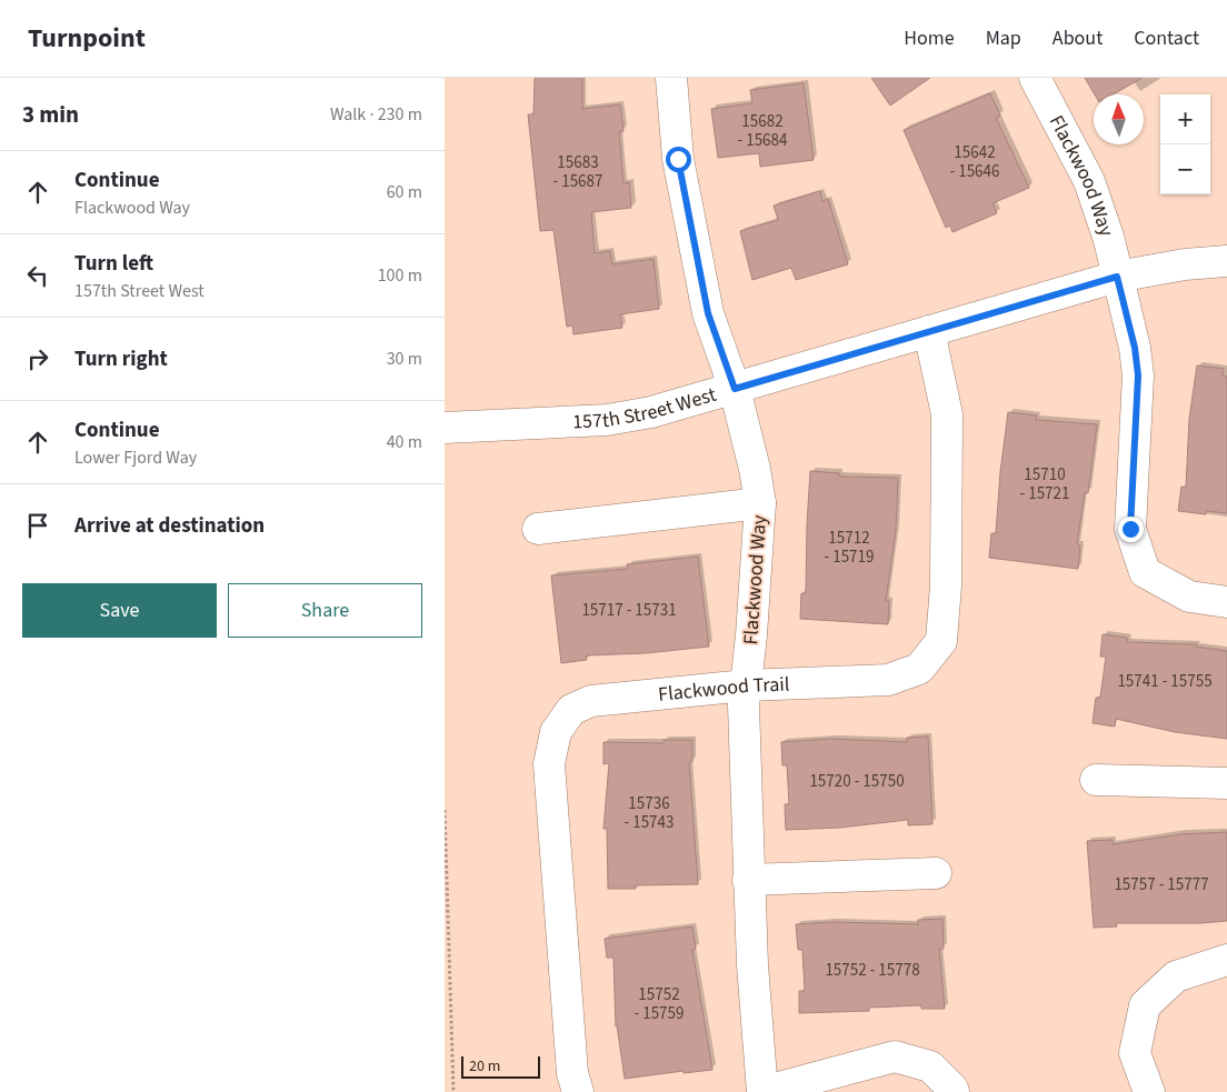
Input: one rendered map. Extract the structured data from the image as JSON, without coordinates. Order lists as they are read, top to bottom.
{
  "streets": {
    "street": ["Flackwood Way", "157th Street West", "Flackwood Trail"]
  },
  "crossings": [
    ["Flackwood Way", "157th Street West"],
    ["Flackwood Way", "Flackwood Trail"],
    ["157th Street West", "Flackwood Trail"]
  ],
  "house_numbers": [
    "15682 - 15684",
    "15642 - 15646",
    "15683 - 15687",
    "15710 - 15721",
    "15712 - 15719",
    "15717 - 15731",
    "15741 - 15755",
    "15720 - 15750",
    "15736 - 15743",
    "15757 - 15777",
    "15752 - 15778",
    "15752 - 15759"
  ],
  "scale_bar": "20 m",
  "north": "top",
  "page": {
    "header": "Turnpoint",
    "nav": [
      "Home",
      "Map",
      "About",
      "Contact"
    ],
    "heading": ["3 min", "Walk · 230 m"],
    "map_buttons": ["+", "−"],
    "list": [
      ["Continue", "Flackwood Way", "60 m"],
      ["Turn left", "157th Street West", "100 m"],
      ["Turn right", "30 m"],
      ["Continue", "Lower Fjord Way", "40 m"],
      "Arrive at destination"
    ],
    "buttons": ["Save", "Share"],
    "scale": "20 m"
  }
}
